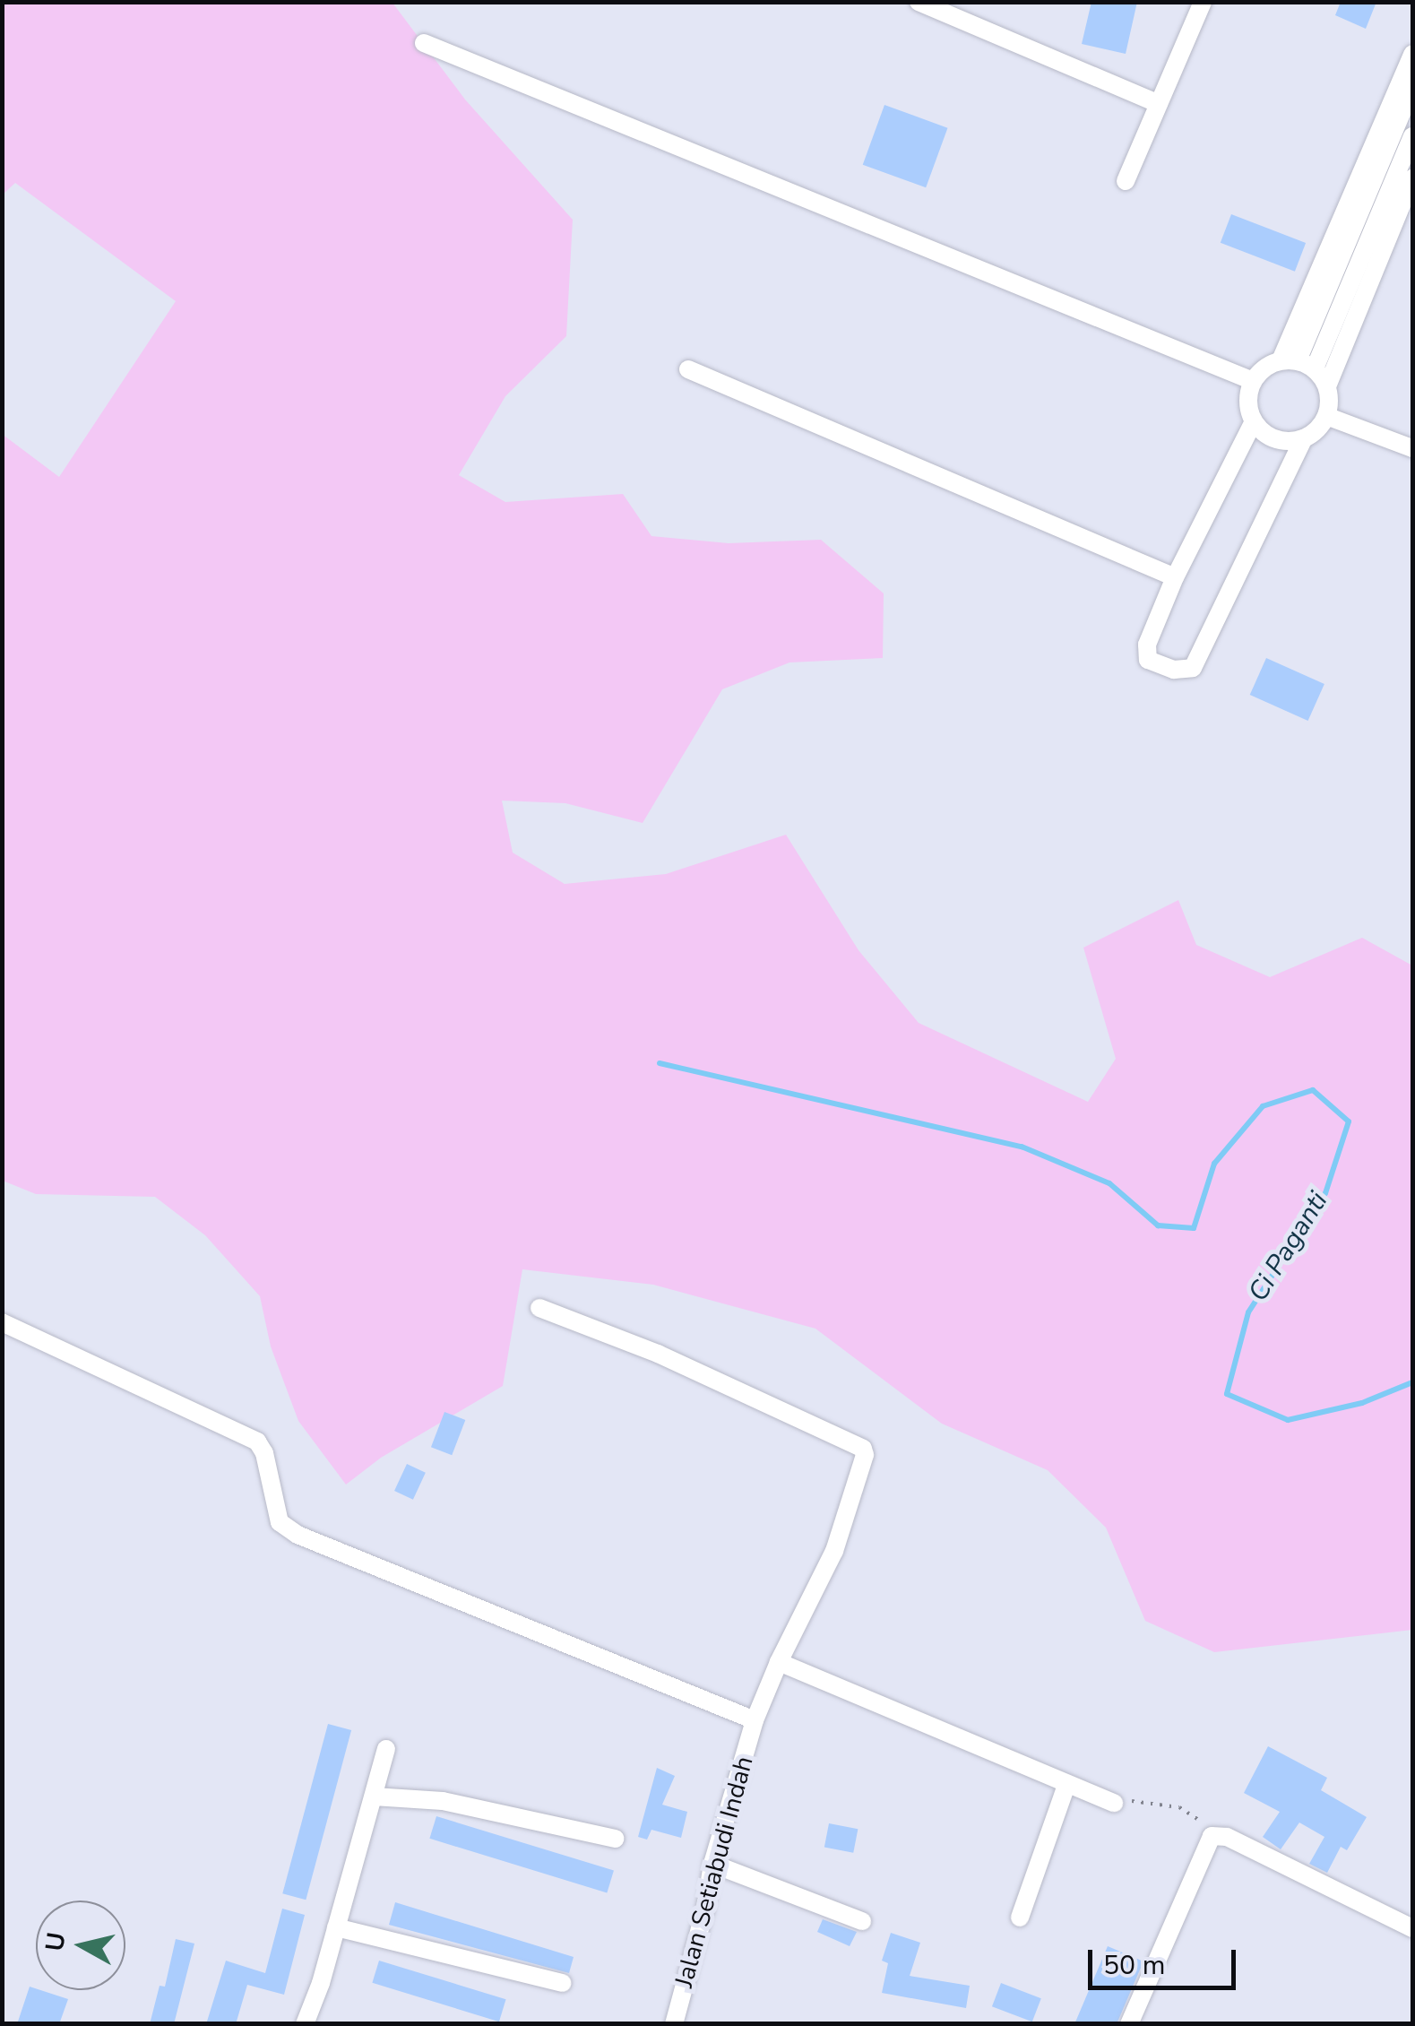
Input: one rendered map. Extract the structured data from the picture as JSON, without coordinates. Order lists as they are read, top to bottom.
{
  "streets": {
    "street": ["Jalan Setiabudi Indah"]
  },
  "water": ["Ci Paganti"],
  "scale_bar": "50 m",
  "north": "left"
}
